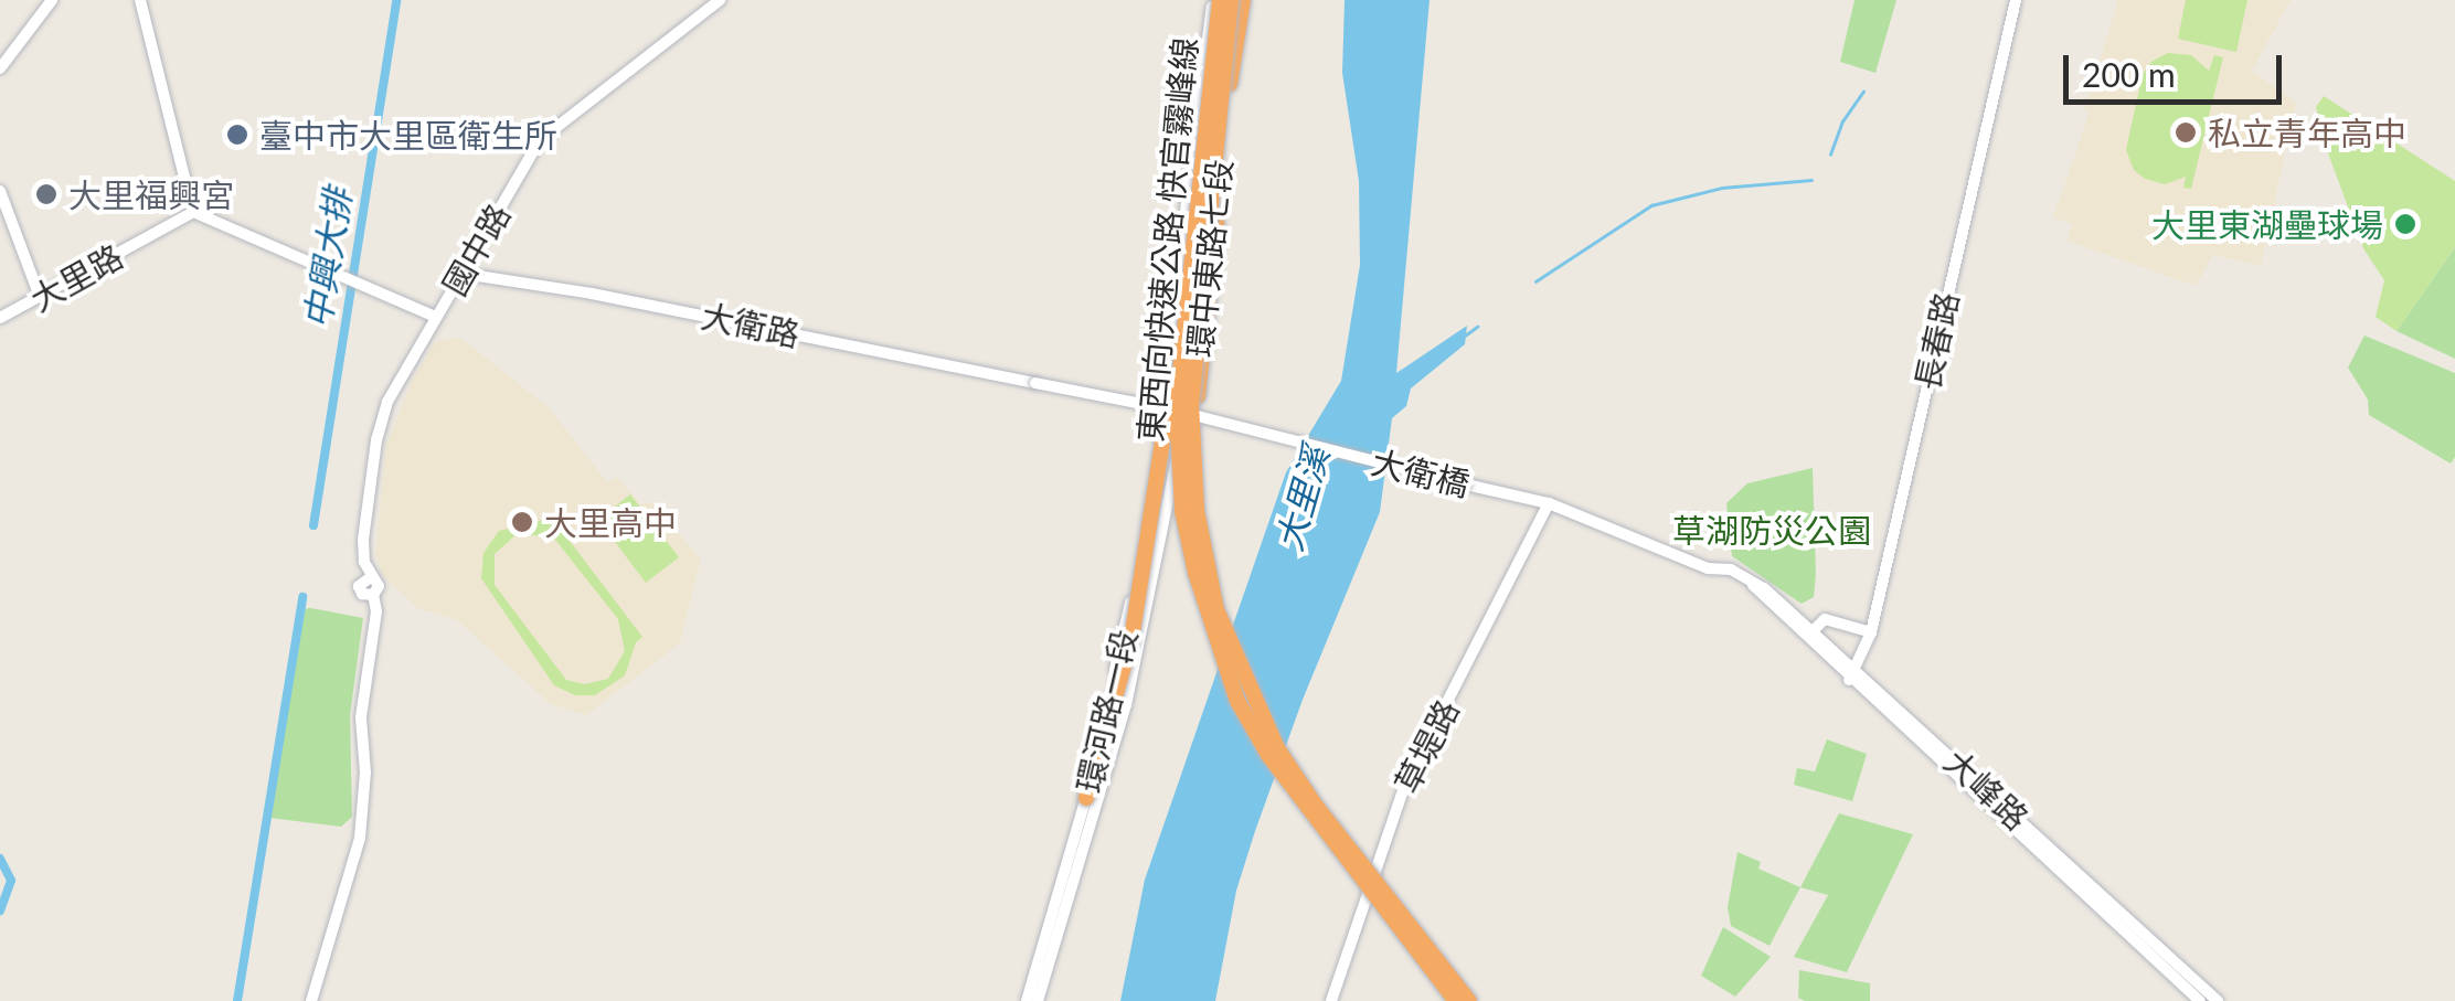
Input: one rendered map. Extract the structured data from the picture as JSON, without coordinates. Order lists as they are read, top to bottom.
{
  "streets": {
    "highway": ["東西向快速公路 快官霧峰線"],
    "street": [
      "國中路",
      "環中東路七段",
      "大里路",
      "大衛路",
      "長春路",
      "大衛橋",
      "環河路一段",
      "草堤路",
      "大峰路"
    ]
  },
  "crossings": [
    ["東西向快速公路 快官霧峰線", "環中東路七段"],
    ["國中路", "大衛路"],
    ["環中東路七段", "環河路一段"],
    ["大衛路", "大衛橋"],
    ["長春路", "大峰路"],
    ["大衛橋", "草堤路"],
    ["大衛橋", "大峰路"],
    ["草堤路", "大峰路"]
  ],
  "water": ["中興大排", "大里溪"],
  "parks": ["草湖防災公園"],
  "places": [
    "私立青年高中",
    "臺中市大里區衛生所",
    "大里福興宮",
    "大里東湖壘球場",
    "大里高中"
  ],
  "scale_bar": "200 m"
}
